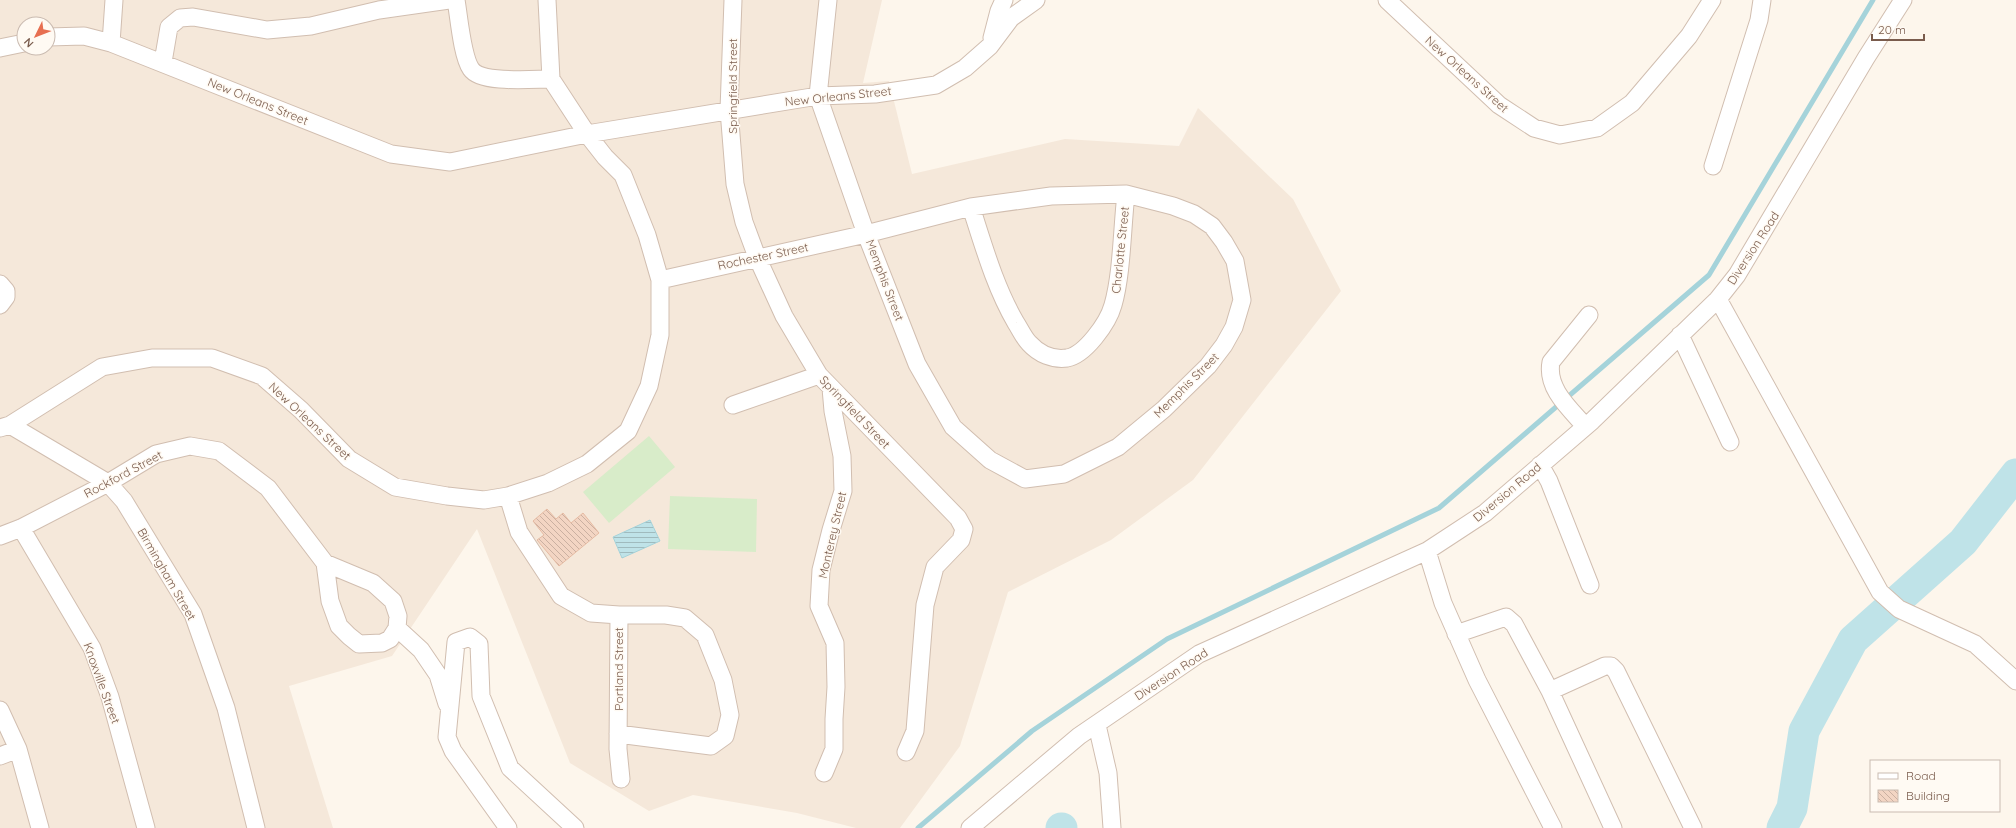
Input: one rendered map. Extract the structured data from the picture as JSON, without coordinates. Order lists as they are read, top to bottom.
{
  "streets": {
    "street": [
      "New Orleans Street",
      "Springfield Street",
      "Diversion Road",
      "Charlotte Street",
      "Rochester Street",
      "Memphis Street",
      "Rockford Street",
      "Monterey Street",
      "Birmingham Street",
      "Portland Street",
      "Knoxville Street"
    ]
  },
  "crossings": [
    ["New Orleans Street", "Springfield Street"],
    ["New Orleans Street", "Rochester Street"],
    ["New Orleans Street", "Memphis Street"],
    ["New Orleans Street", "Birmingham Street"],
    ["New Orleans Street", "Portland Street"],
    ["Springfield Street", "Rochester Street"],
    ["Springfield Street", "Monterey Street"],
    ["Charlotte Street", "Memphis Street"],
    ["Rochester Street", "Memphis Street"],
    ["Rockford Street", "Birmingham Street"],
    ["Rockford Street", "Knoxville Street"]
  ],
  "legend": ["Road", "Building"],
  "scale_bar": "20 m",
  "north": "bottom left"
}
